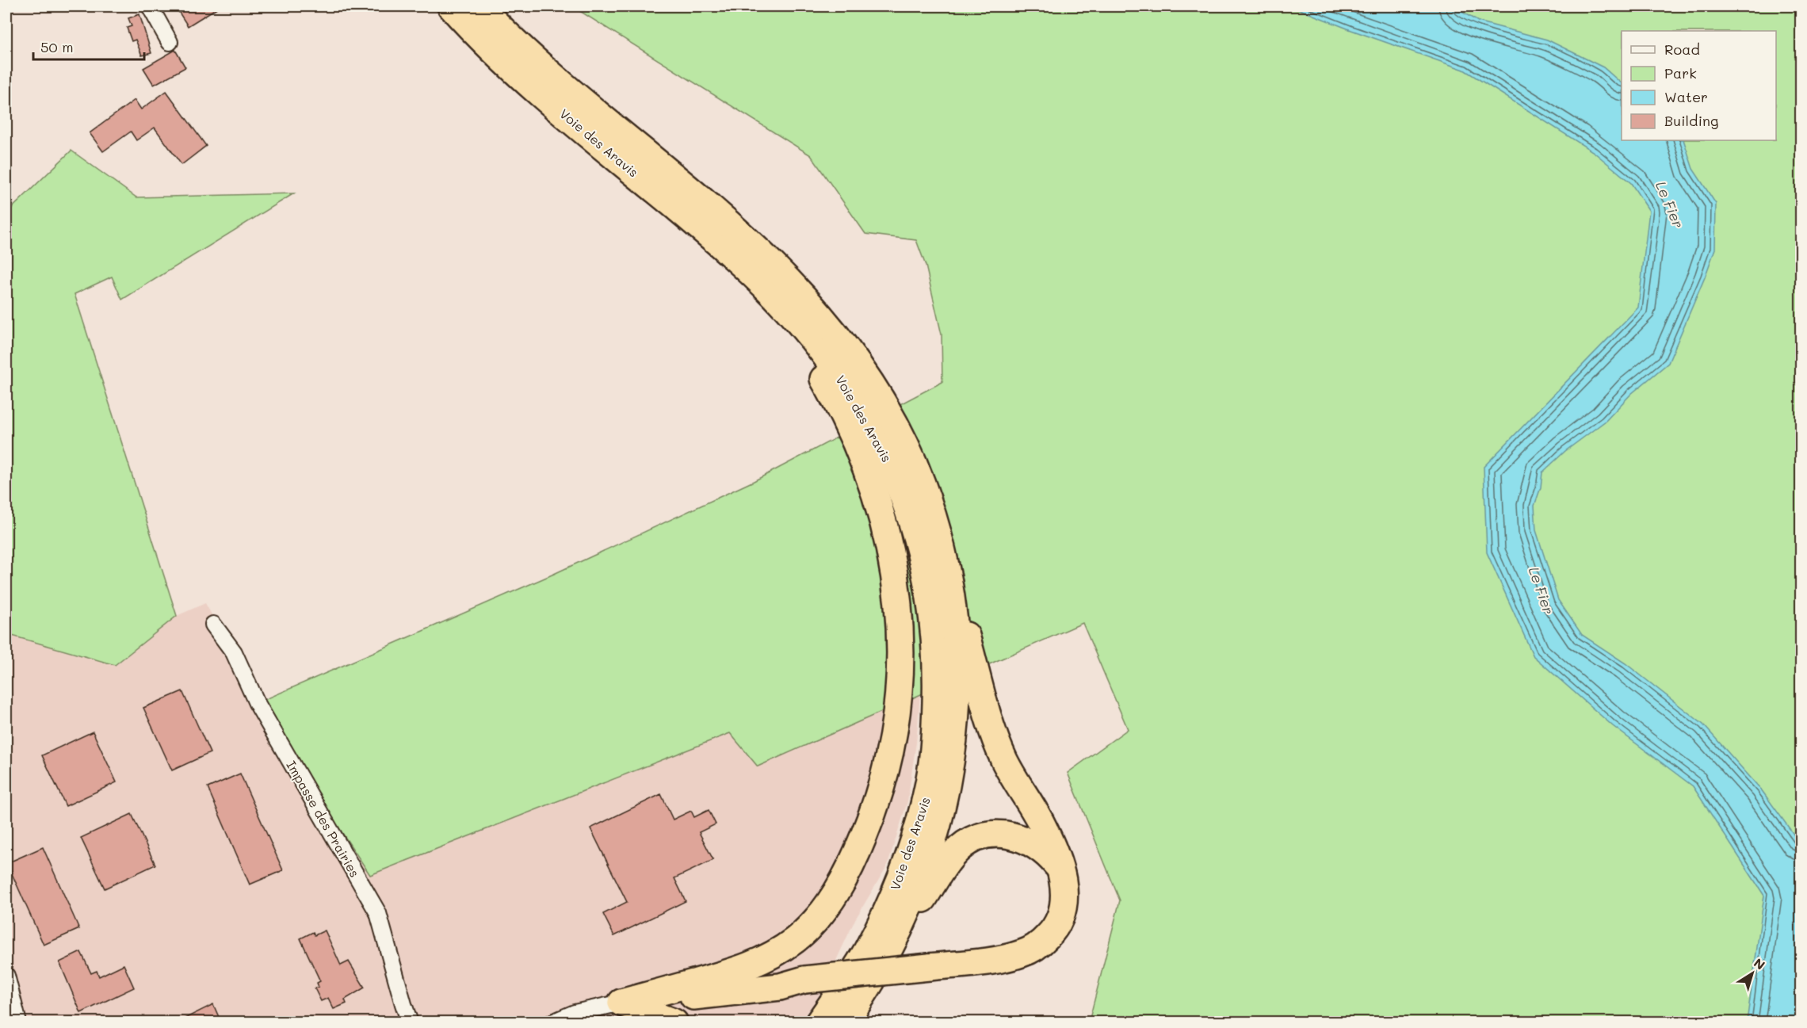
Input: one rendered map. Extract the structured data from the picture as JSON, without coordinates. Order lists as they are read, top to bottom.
{
  "streets": {
    "highway": ["Voie des Aravis"],
    "street": ["Impasse des Prairies"]
  },
  "water": ["Le Fier"],
  "legend": [
    "Road",
    "Park",
    "Water",
    "Building"
  ],
  "scale_bar": "50 m",
  "north": "top right"
}
